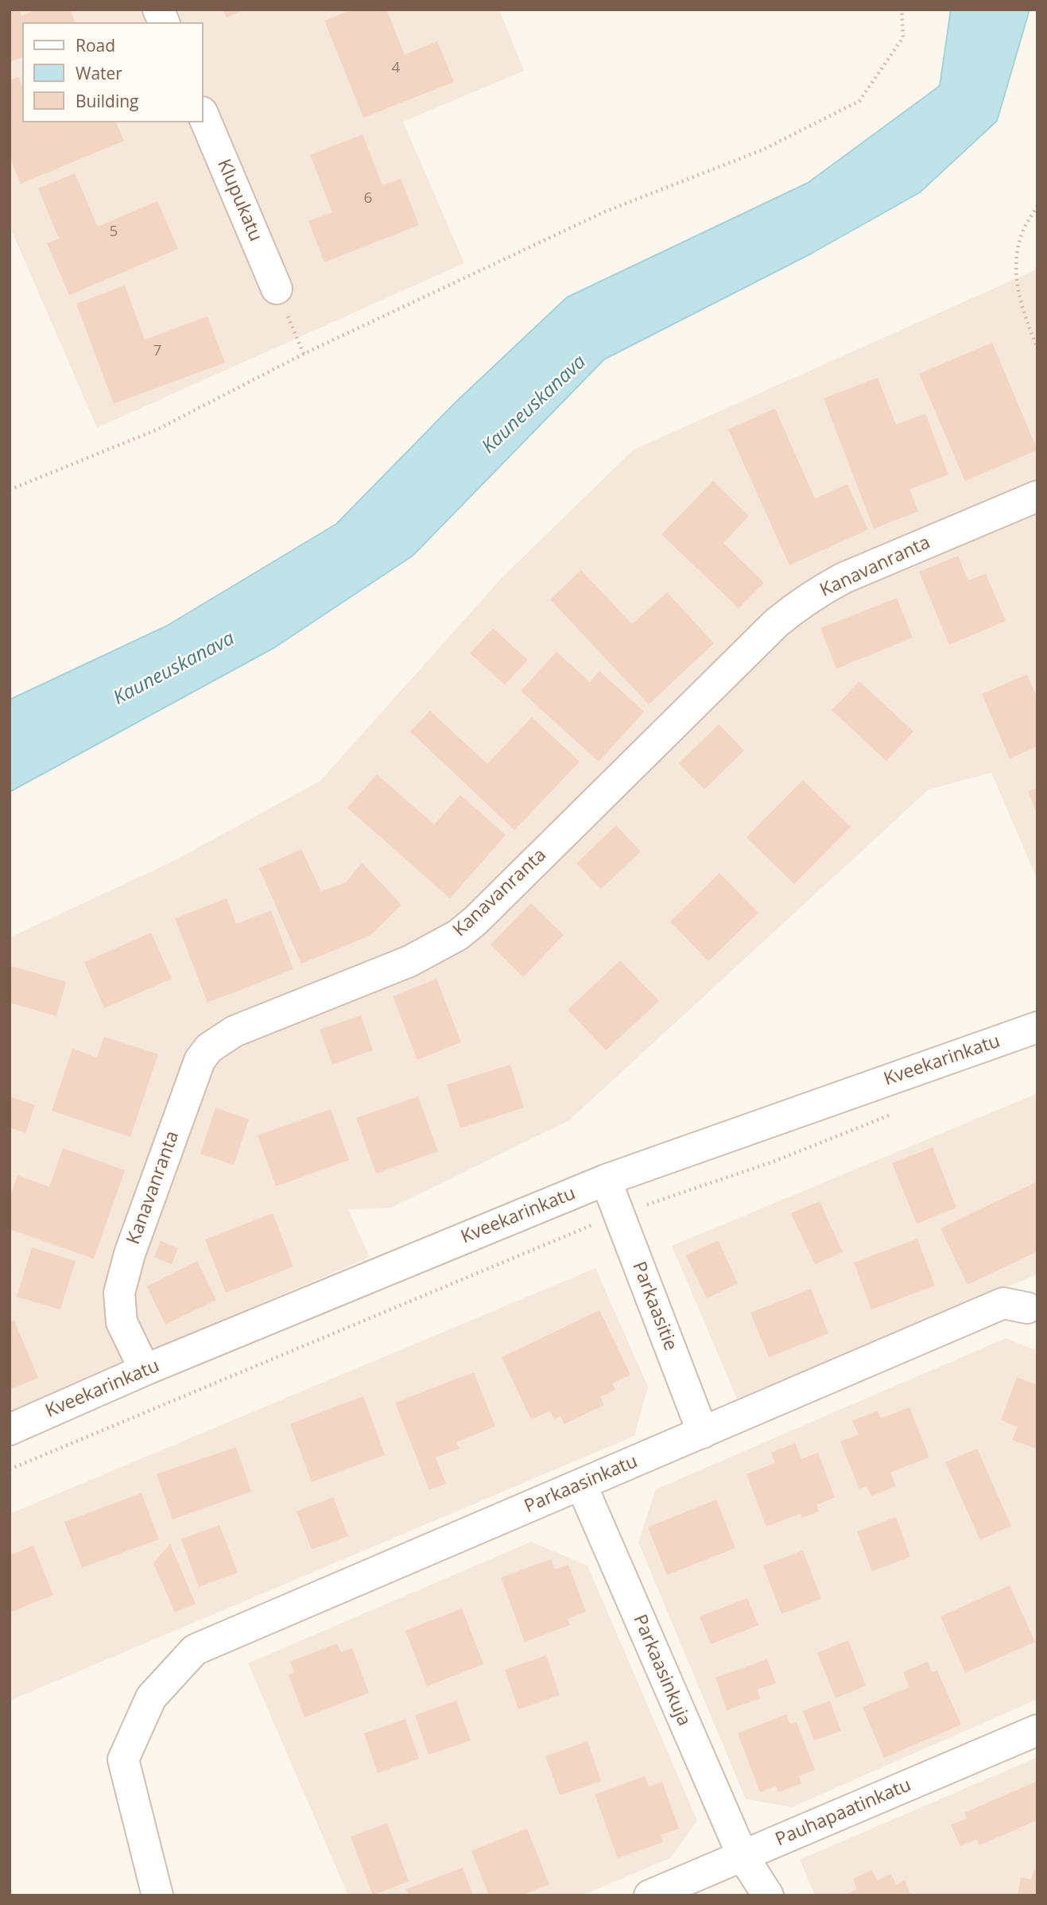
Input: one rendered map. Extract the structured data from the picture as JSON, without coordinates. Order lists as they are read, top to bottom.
{
  "streets": {
    "street": [
      "Klupukatu",
      "Kanavanranta",
      "Kveekarinkatu",
      "Parkaasitie",
      "Parkaasinkatu",
      "Parkaasinkuja",
      "Pauhapaatinkatu"
    ]
  },
  "crossings": [
    ["Kanavanranta", "Kveekarinkatu"],
    ["Kveekarinkatu", "Parkaasitie"],
    ["Parkaasitie", "Parkaasinkatu"],
    ["Parkaasinkatu", "Parkaasinkuja"],
    ["Parkaasinkuja", "Pauhapaatinkatu"]
  ],
  "water": ["Kauneuskanava"],
  "house_numbers": [
    "4",
    "6",
    "5",
    "7"
  ],
  "legend": ["Road", "Water", "Building"]
}
